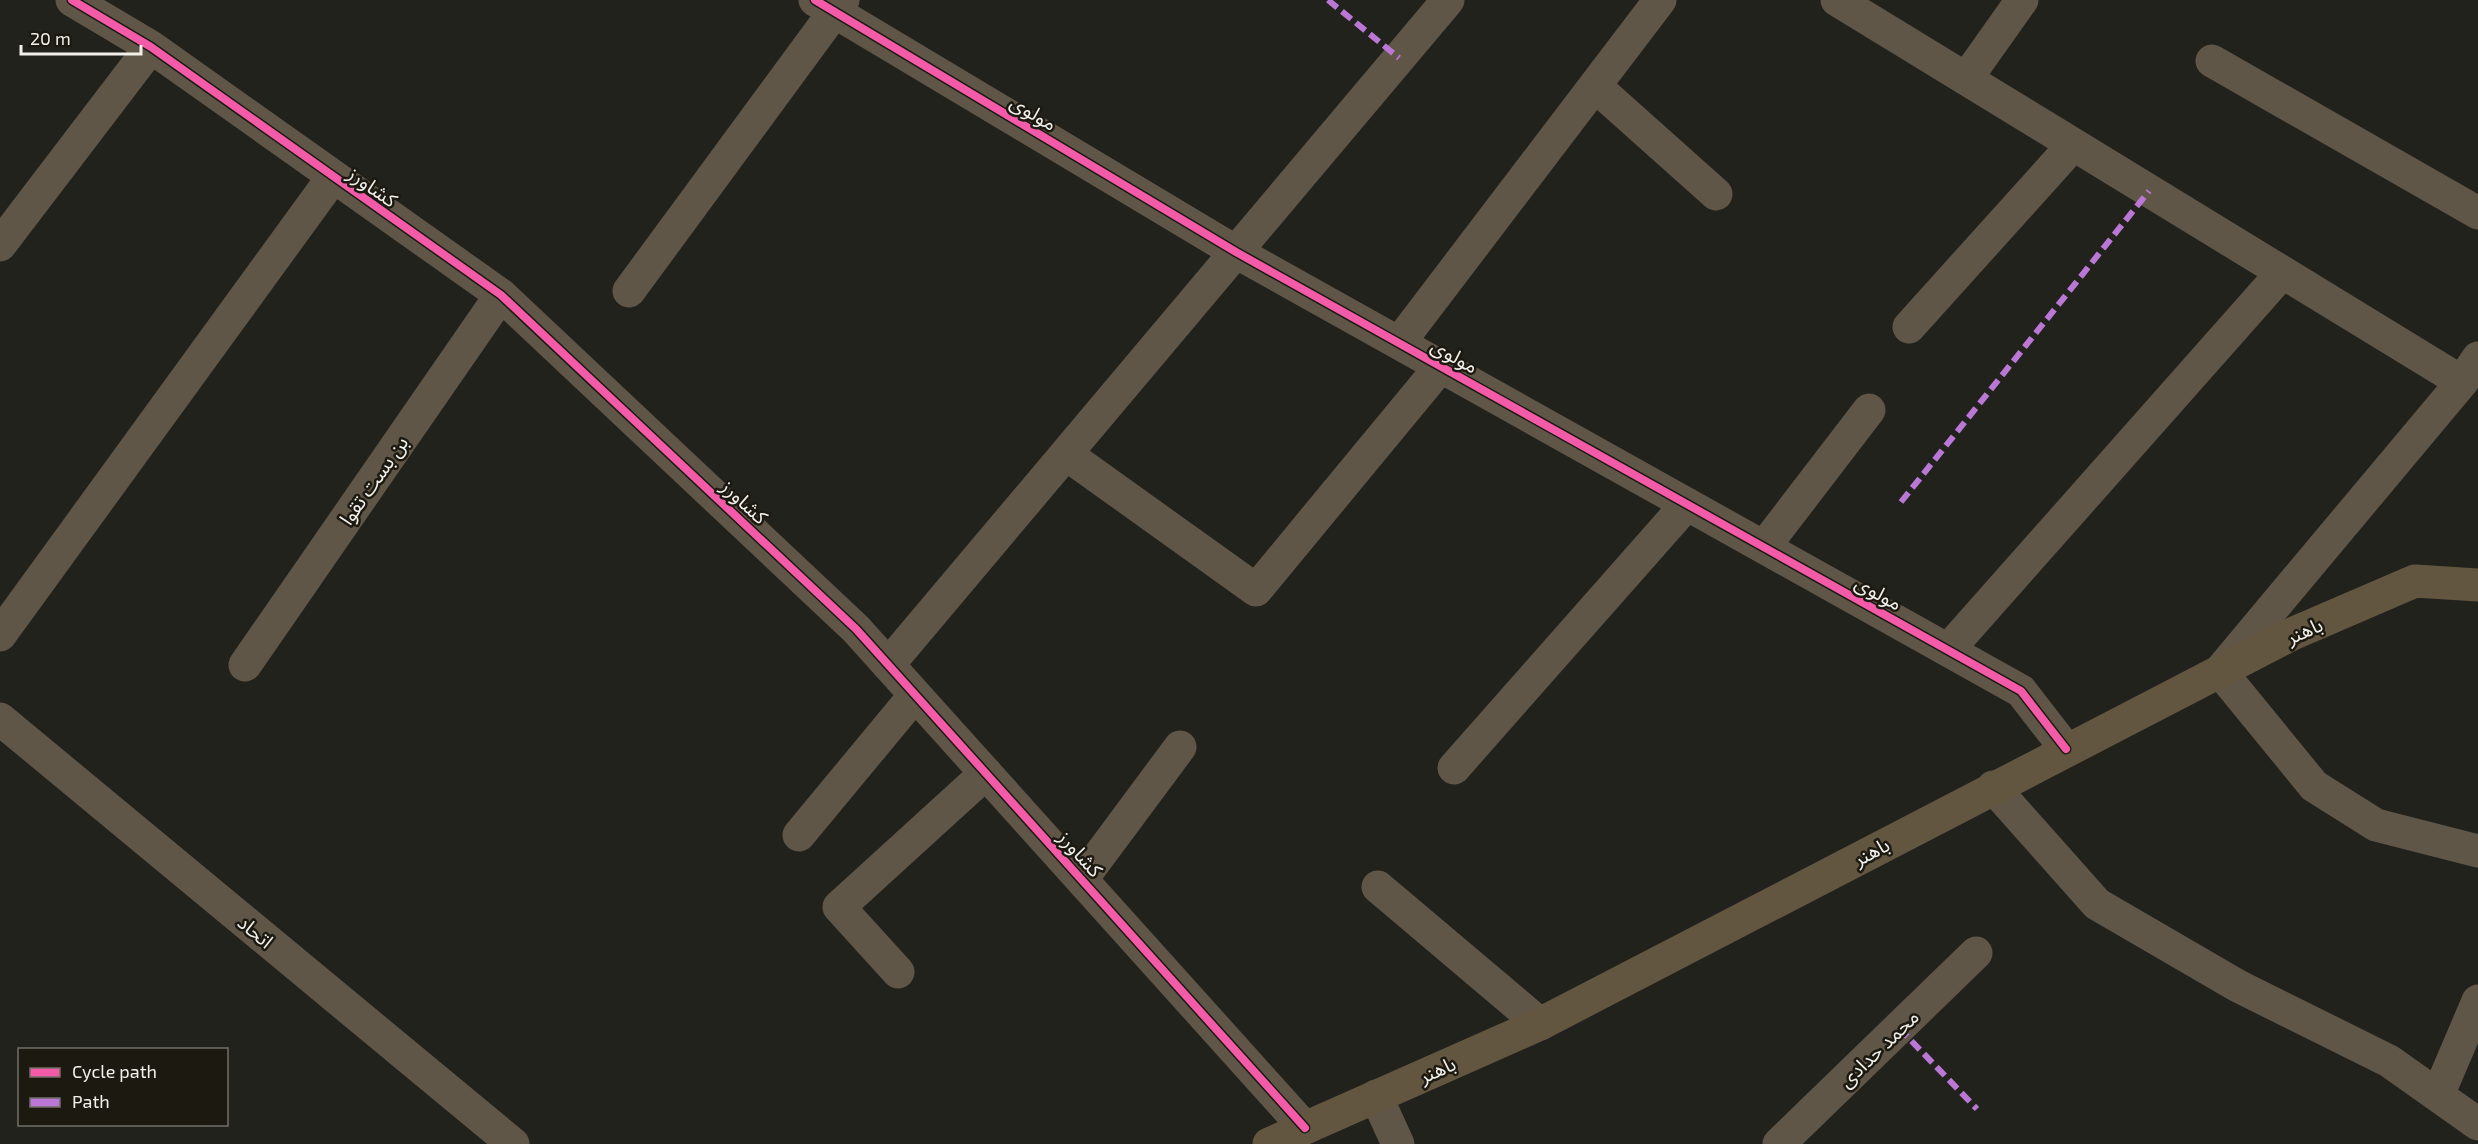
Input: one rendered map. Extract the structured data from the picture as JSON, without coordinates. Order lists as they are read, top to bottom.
{
  "streets": {
    "street": [
      "مولوی",
      "کشاورز",
      "بن بست تقوا",
      "باهنر",
      "اتحاد",
      "محمد حدادی"
    ]
  },
  "crossings": [
    ["مولوی", "باهنر"],
    ["کشاورز", "بن بست تقوا"],
    ["کشاورز", "باهنر"]
  ],
  "legend": ["Cycle path", "Path"],
  "scale_bar": "20 m"
}
